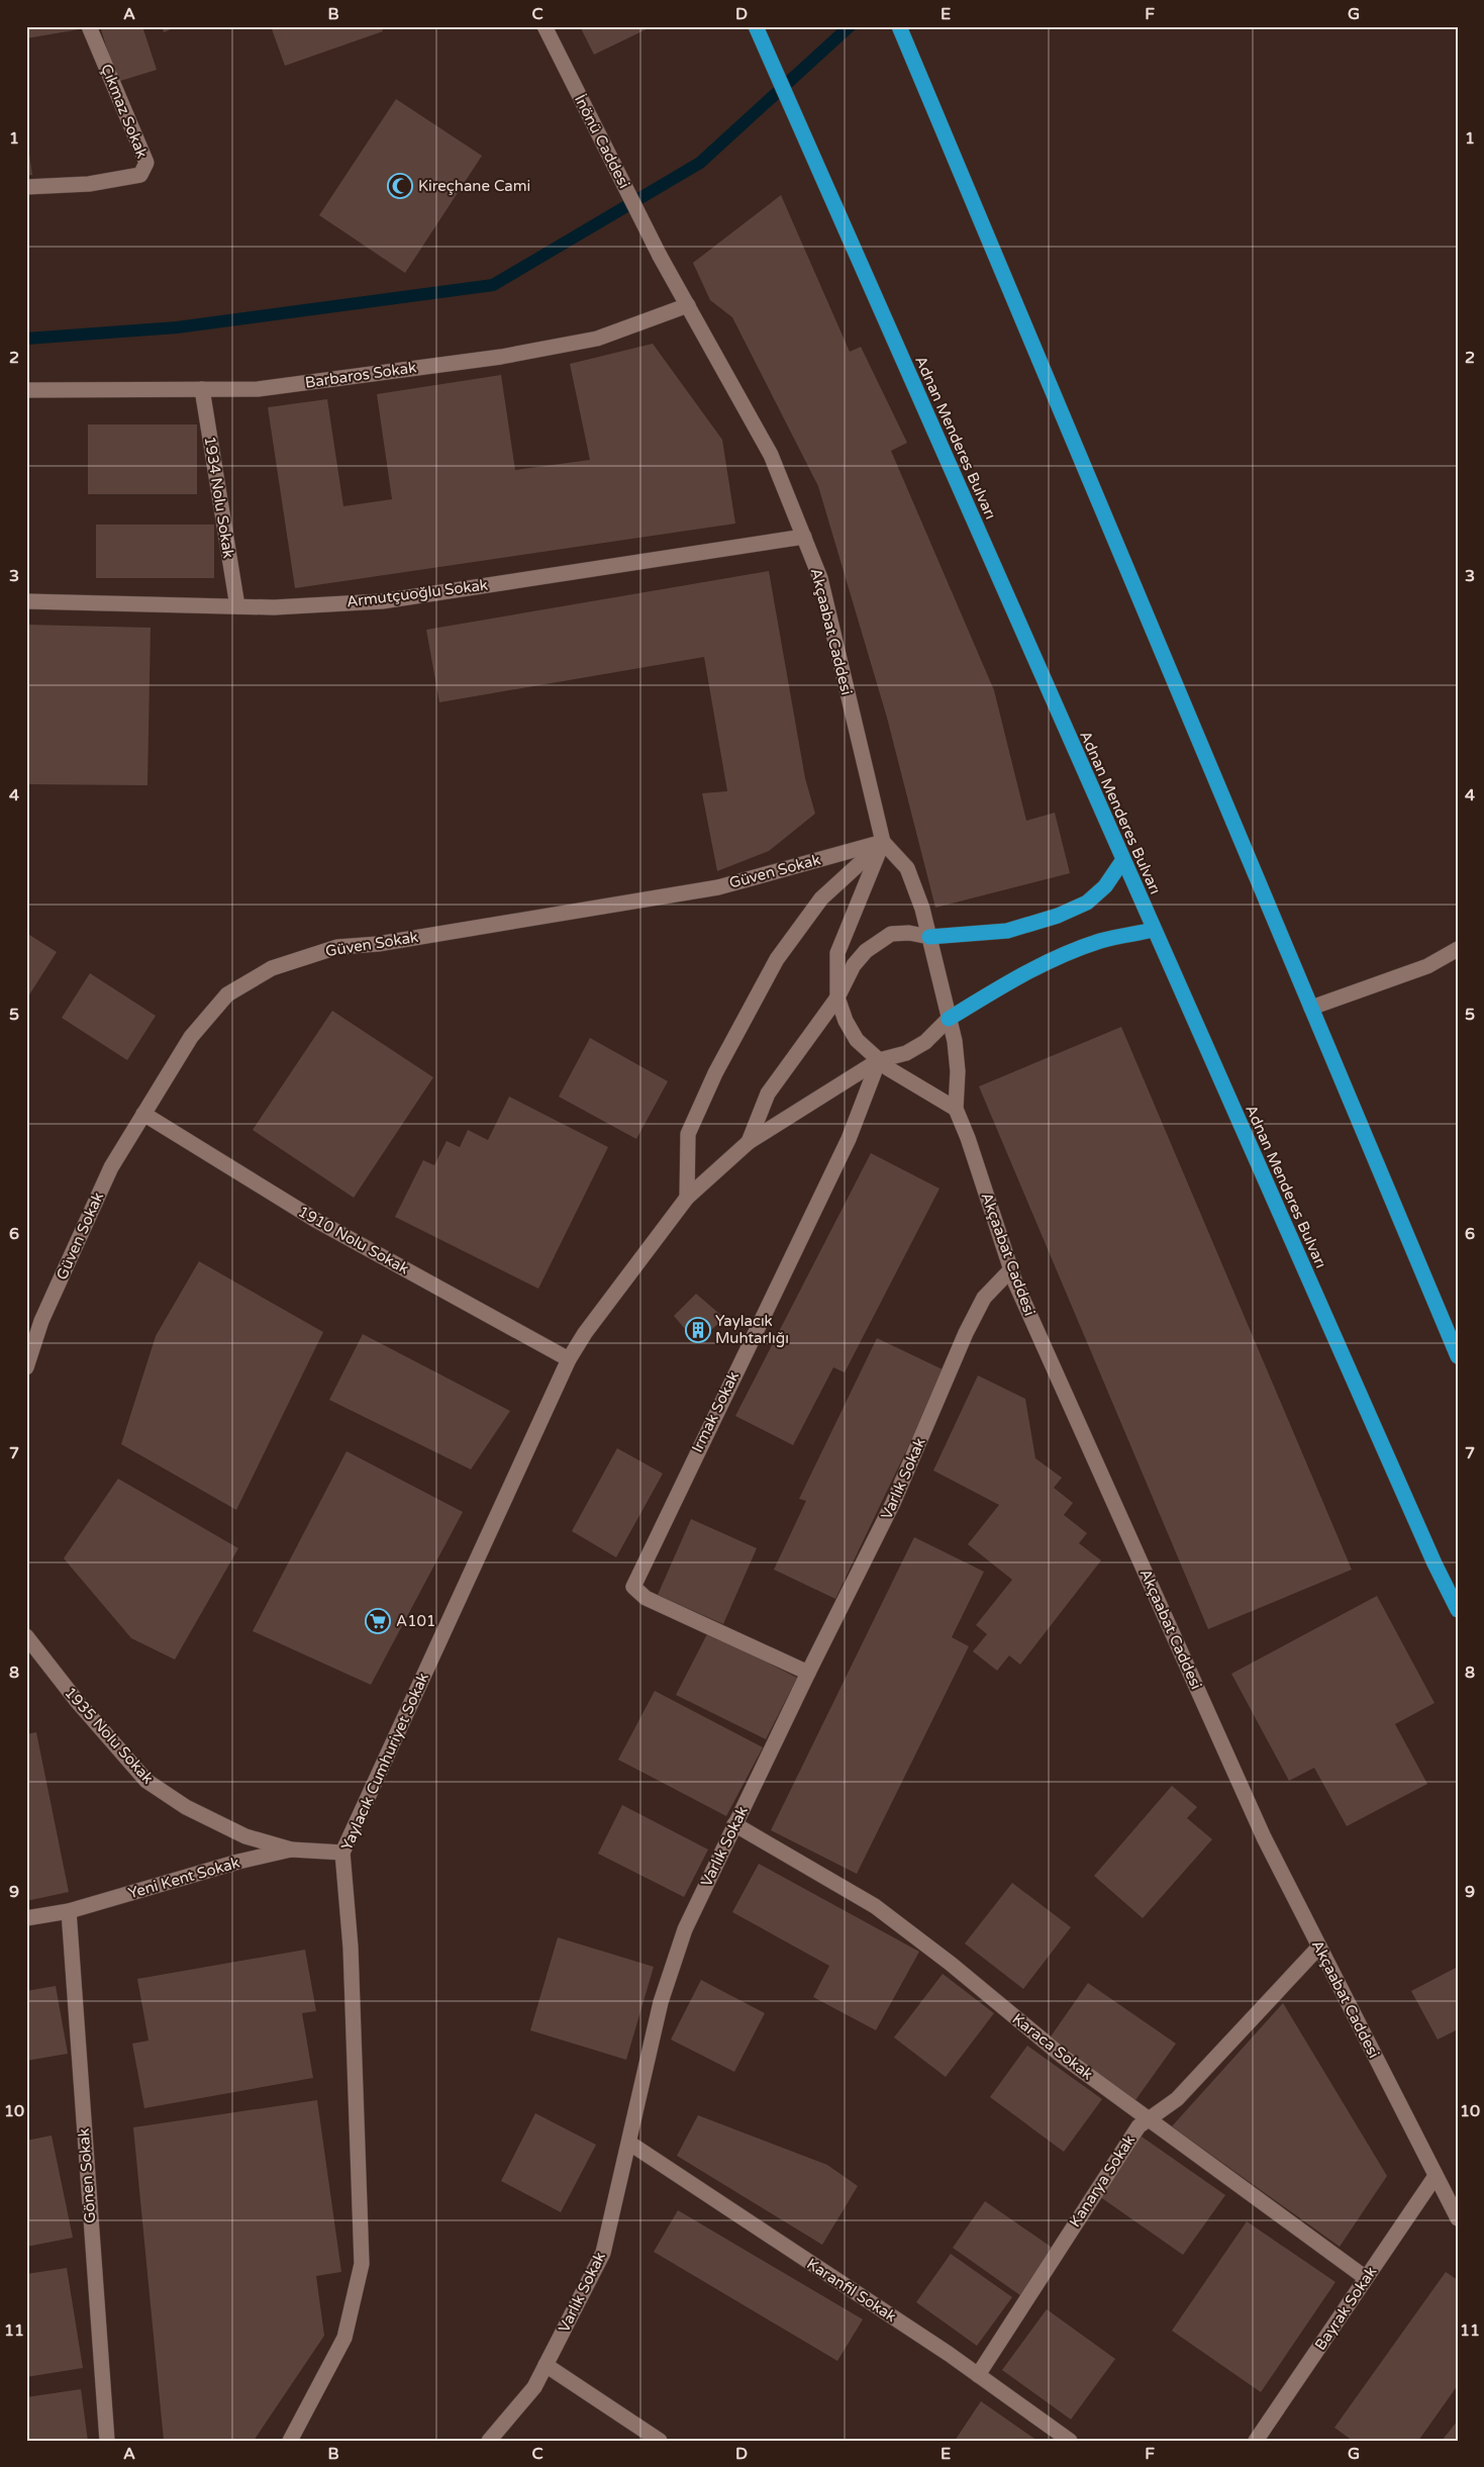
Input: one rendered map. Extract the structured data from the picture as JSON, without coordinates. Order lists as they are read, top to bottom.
{
  "streets": {
    "highway": ["Adnan Menderes Bulvarı"],
    "street": [
      "Çıkmaz Sokak",
      "İnönü Caddesi",
      "Barbaros Sokak",
      "1934 Nolu Sokak",
      "Armutçuoğlu Sokak",
      "Akçaabat Caddesi",
      "Güven Sokak",
      "1910 Nolu Sokak",
      "Irmak Sokak",
      "Varlık Sokak",
      "1935 Nolu Sokak",
      "Yaylacık Cumhuriyet Sokak",
      "Yeni Kent Sokak",
      "Karaca Sokak",
      "Gönen Sokak",
      "Kanarya Sokak",
      "Karanfil Sokak",
      "Bayrak Sokak"
    ]
  },
  "crossings": [
    ["İnönü Caddesi", "Akçaabat Caddesi"],
    ["Barbaros Sokak", "1934 Nolu Sokak"],
    ["Barbaros Sokak", "Akçaabat Caddesi"],
    ["1934 Nolu Sokak", "Armutçuoğlu Sokak"],
    ["Armutçuoğlu Sokak", "Akçaabat Caddesi"],
    ["Akçaabat Caddesi", "Güven Sokak"],
    ["Akçaabat Caddesi", "Irmak Sokak"],
    ["Akçaabat Caddesi", "Varlık Sokak"],
    ["Akçaabat Caddesi", "Yaylacık Cumhuriyet Sokak"],
    ["Akçaabat Caddesi", "Kanarya Sokak"],
    ["Akçaabat Caddesi", "Bayrak Sokak"],
    ["Güven Sokak", "1910 Nolu Sokak"],
    ["1910 Nolu Sokak", "Yaylacık Cumhuriyet Sokak"],
    ["Irmak Sokak", "Varlık Sokak"],
    ["Irmak Sokak", "Yaylacık Cumhuriyet Sokak"],
    ["Varlık Sokak", "Karaca Sokak"],
    ["Varlık Sokak", "Karanfil Sokak"],
    ["1935 Nolu Sokak", "Yeni Kent Sokak"],
    ["Yaylacık Cumhuriyet Sokak", "Yeni Kent Sokak"],
    ["Yeni Kent Sokak", "Gönen Sokak"],
    ["Karaca Sokak", "Kanarya Sokak"],
    ["Karaca Sokak", "Bayrak Sokak"],
    ["Kanarya Sokak", "Karanfil Sokak"]
  ],
  "places": {
    "mosque": ["Kireçhane Cami"],
    "building": ["Yaylacık Muhtarlığı"],
    "supermarket": ["A101"]
  },
  "grid": {
    "columns": [
      "A",
      "B",
      "C",
      "D",
      "E",
      "F",
      "G"
    ],
    "rows": [
      "1",
      "2",
      "3",
      "4",
      "5",
      "6",
      "7",
      "8",
      "9",
      "10",
      "11"
    ]
  }
}
